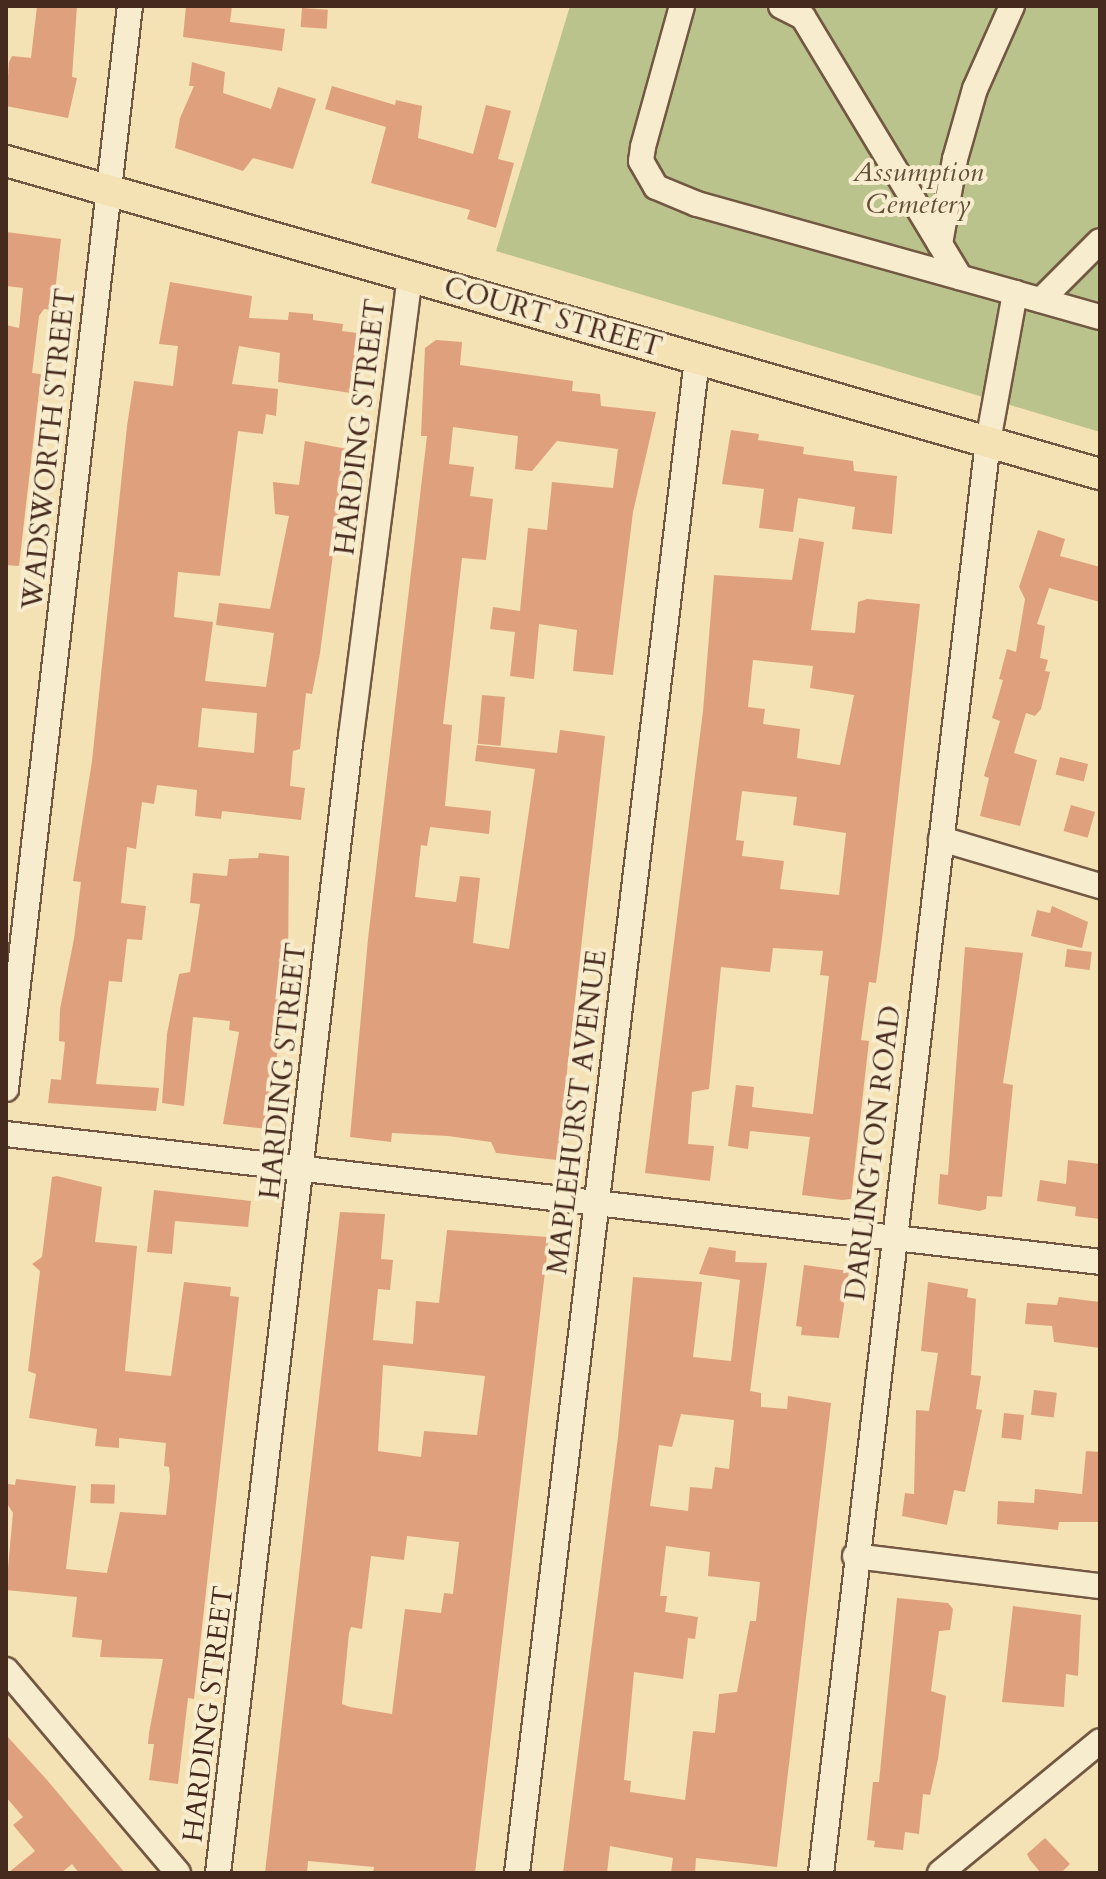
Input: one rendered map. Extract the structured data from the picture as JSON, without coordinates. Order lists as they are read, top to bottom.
{
  "streets": {
    "main road": ["COURT STREET"],
    "street": [
      "HARDING STREET",
      "WADSWORTH STREET",
      "MAPLEHURST AVENUE",
      "DARLINGTON ROAD"
    ]
  },
  "crossings": [
    ["COURT STREET", "HARDING STREET"],
    ["COURT STREET", "WADSWORTH STREET"],
    ["COURT STREET", "MAPLEHURST AVENUE"],
    ["COURT STREET", "DARLINGTON ROAD"]
  ],
  "parks": ["Assumption Cemetery"]
}
